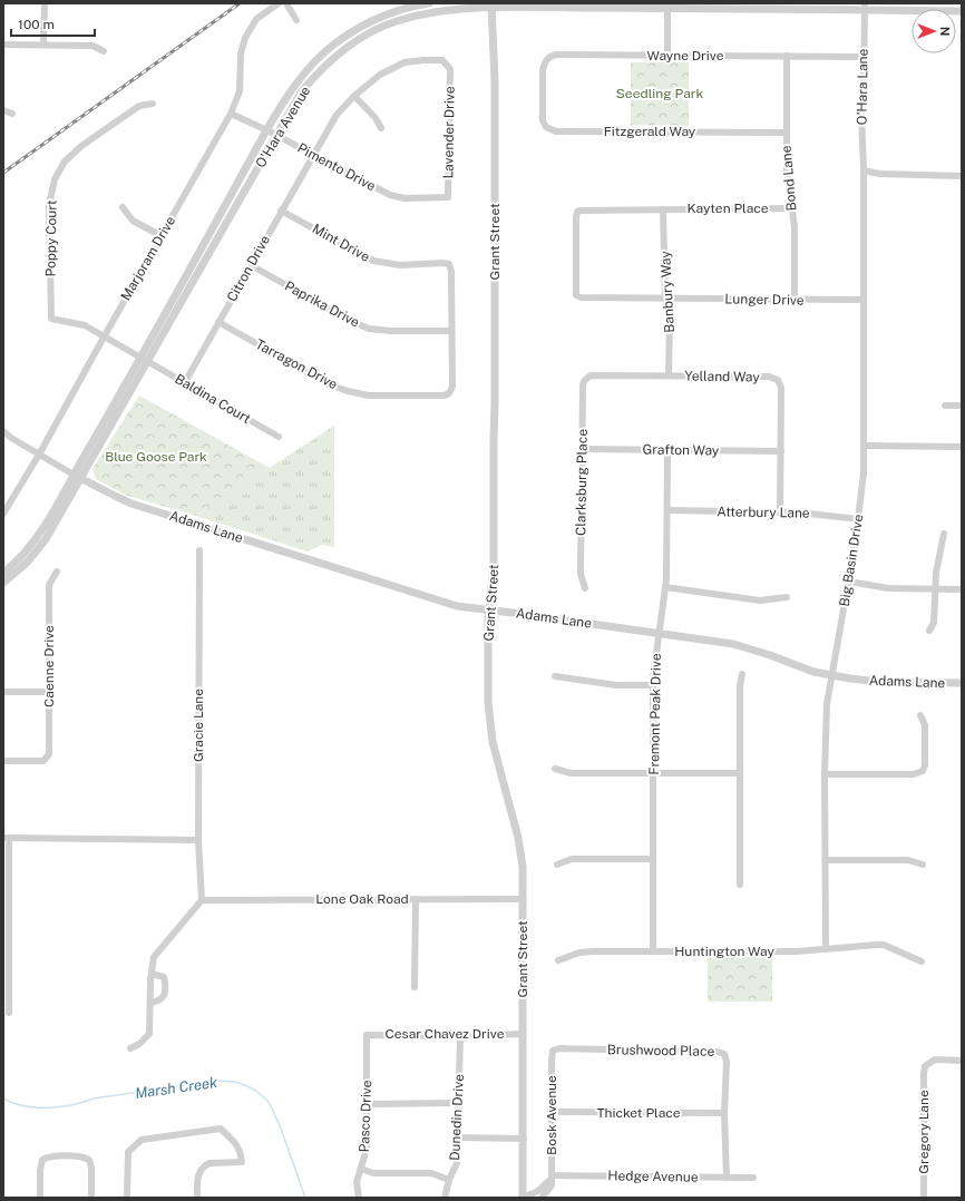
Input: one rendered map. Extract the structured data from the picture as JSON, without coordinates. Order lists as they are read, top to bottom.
{
  "streets": {
    "street": [
      "Wayne Drive",
      "O'Hara Lane",
      "O'Hara Avenue",
      "Fitzgerald Way",
      "Lavender Drive",
      "Pimento Drive",
      "Bond Lane",
      "Kayten Place",
      "Poppy Court",
      "Grant Street",
      "Mint Drive",
      "Marjoram Drive",
      "Citron Drive",
      "Banbury Way",
      "Lunger Drive",
      "Paprika Drive",
      "Tarragon Drive",
      "Yelland Way",
      "Baldina Court",
      "Grafton Way",
      "Clarksburg Place",
      "Atterbury Lane",
      "Adams Lane",
      "Big Basin Drive",
      "Caenne Drive",
      "Fremont Peak Drive",
      "Gracie Lane",
      "Lone Oak Road",
      "Huntington Way",
      "Cesar Chavez Drive",
      "Brushwood Place",
      "Thicket Place",
      "Bosk Avenue",
      "Pasco Drive",
      "Dunedin Drive",
      "Gregory Lane",
      "Hedge Avenue"
    ]
  },
  "crossings": [
    ["Wayne Drive", "O'Hara Lane"],
    ["Wayne Drive", "Fitzgerald Way"],
    ["Wayne Drive", "Bond Lane"],
    ["O'Hara Lane", "O'Hara Avenue"],
    ["O'Hara Lane", "Big Basin Drive"],
    ["O'Hara Avenue", "Pimento Drive"],
    ["O'Hara Avenue", "Grant Street"],
    ["O'Hara Avenue", "Baldina Court"],
    ["O'Hara Avenue", "Adams Lane"],
    ["Fitzgerald Way", "Bond Lane"],
    ["Lavender Drive", "Pimento Drive"],
    ["Lavender Drive", "Citron Drive"],
    ["Pimento Drive", "Marjoram Drive"],
    ["Pimento Drive", "Citron Drive"],
    ["Bond Lane", "Kayten Place"],
    ["Bond Lane", "Lunger Drive"],
    ["Kayten Place", "Banbury Way"],
    ["Kayten Place", "Lunger Drive"],
    ["Poppy Court", "Baldina Court"],
    ["Grant Street", "Adams Lane"],
    ["Grant Street", "Lone Oak Road"],
    ["Grant Street", "Cesar Chavez Drive"],
    ["Mint Drive", "Citron Drive"],
    ["Mint Drive", "Paprika Drive"],
    ["Mint Drive", "Tarragon Drive"],
    ["Marjoram Drive", "Baldina Court"],
    ["Citron Drive", "Paprika Drive"],
    ["Citron Drive", "Tarragon Drive"],
    ["Citron Drive", "Baldina Court"],
    ["Banbury Way", "Lunger Drive"],
    ["Banbury Way", "Yelland Way"],
    ["Lunger Drive", "Big Basin Drive"],
    ["Paprika Drive", "Tarragon Drive"],
    ["Yelland Way", "Grafton Way"],
    ["Yelland Way", "Clarksburg Place"],
    ["Yelland Way", "Atterbury Lane"],
    ["Grafton Way", "Clarksburg Place"],
    ["Grafton Way", "Fremont Peak Drive"],
    ["Atterbury Lane", "Big Basin Drive"],
    ["Atterbury Lane", "Fremont Peak Drive"],
    ["Adams Lane", "Big Basin Drive"],
    ["Adams Lane", "Fremont Peak Drive"],
    ["Big Basin Drive", "Huntington Way"],
    ["Fremont Peak Drive", "Huntington Way"],
    ["Gracie Lane", "Lone Oak Road"],
    ["Cesar Chavez Drive", "Pasco Drive"],
    ["Cesar Chavez Drive", "Dunedin Drive"],
    ["Brushwood Place", "Thicket Place"],
    ["Brushwood Place", "Bosk Avenue"],
    ["Brushwood Place", "Hedge Avenue"],
    ["Thicket Place", "Bosk Avenue"],
    ["Bosk Avenue", "Hedge Avenue"]
  ],
  "water": ["Marsh Creek"],
  "parks": ["Seedling Park", "Blue Goose Park"],
  "scale_bar": "100 m",
  "north": "right"
}
